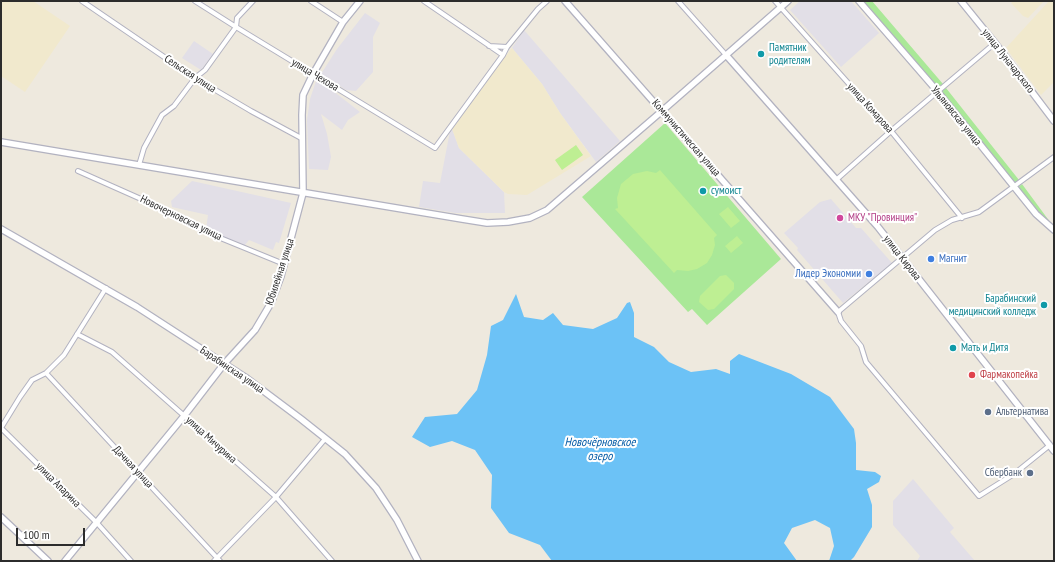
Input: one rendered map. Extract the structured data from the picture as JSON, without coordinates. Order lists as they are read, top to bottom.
{
  "streets": {
    "street": [
      "улица Луначарского",
      "Сельская улица",
      "улица Чехова",
      "улица Комарова",
      "Ульяновская улица",
      "Коммунистическая улица",
      "Новочерновская улица",
      "улица Кирова",
      "Юбилейная улица",
      "Барабинская улица",
      "улица Мичурина",
      "Дачная улица",
      "улица Апарина"
    ]
  },
  "crossings": [
    ["Сельская улица", "Юбилейная улица"],
    ["улица Чехова", "Юбилейная улица"],
    ["Новочерновская улица", "Юбилейная улица"],
    ["Юбилейная улица", "Барабинская улица"],
    ["Юбилейная улица", "улица Мичурина"],
    ["Юбилейная улица", "Дачная улица"],
    ["Юбилейная улица", "улица Апарина"]
  ],
  "water": ["Новочёрновское озеро"],
  "places": [
    "Памятник родителям",
    "сумоист",
    "МКУ \"Провинция\"",
    "Магнит",
    "Лидер Экономии",
    "Барабинский медицинский колледж",
    "Мать и Дитя",
    "Фармакопейка",
    "Альтернатива",
    "Сбербанк"
  ],
  "scale_bar": "100 m"
}
